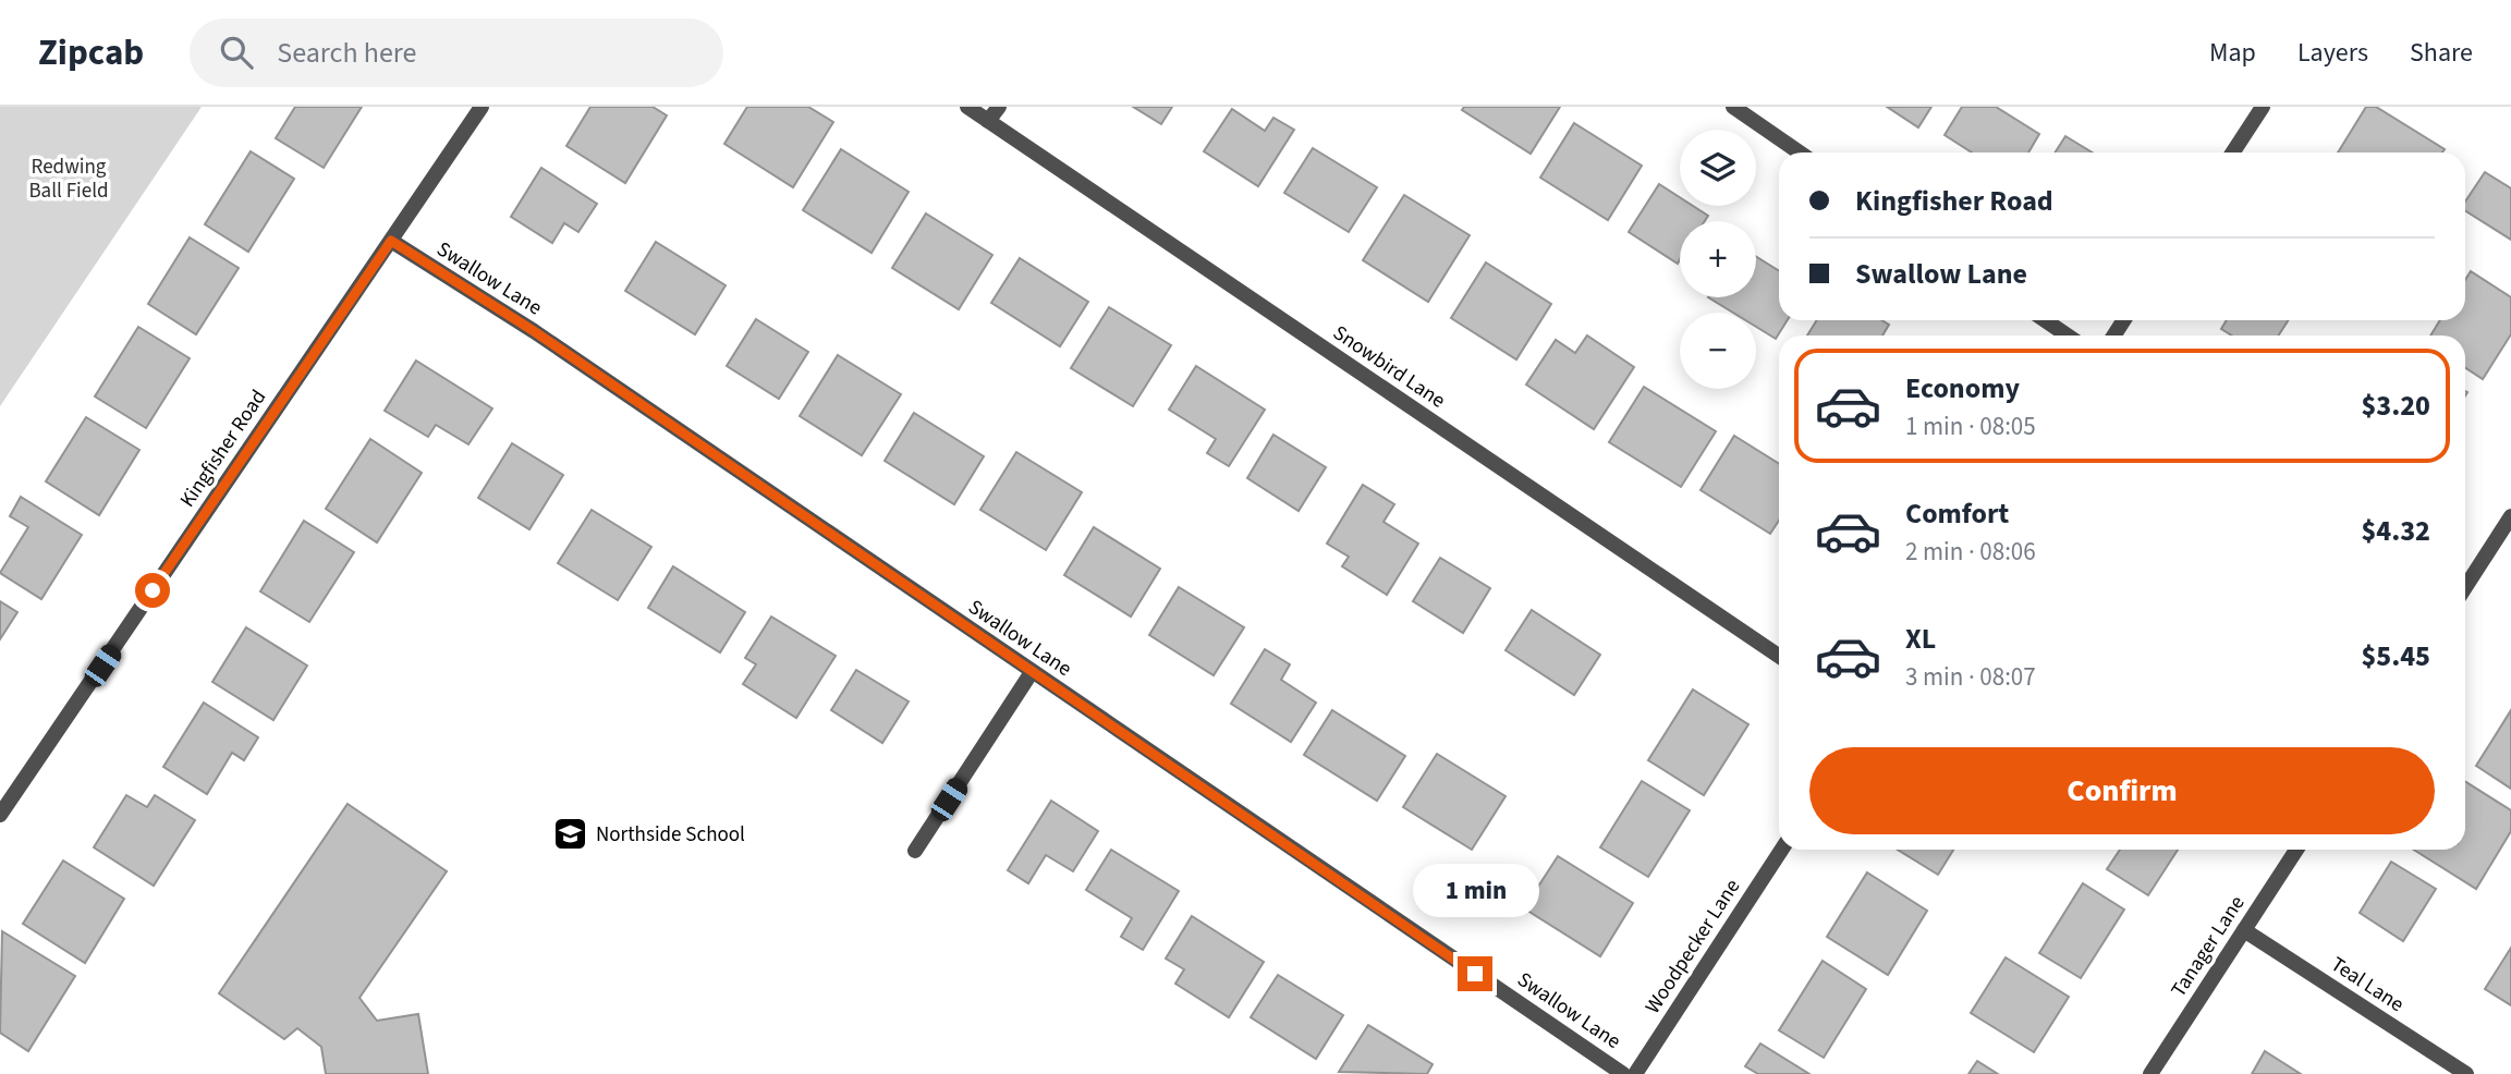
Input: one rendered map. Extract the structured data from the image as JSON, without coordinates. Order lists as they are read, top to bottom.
{
  "streets": {
    "street": [
      "Swallow Lane",
      "Snowbird Lane",
      "Kingfisher Road",
      "Woodpecker Lane",
      "Tanager Lane",
      "Teal Lane"
    ]
  },
  "crossings": [
    ["Swallow Lane", "Kingfisher Road"],
    ["Tanager Lane", "Teal Lane"]
  ],
  "parks": ["Redwing Ball Field"],
  "places": {
    "school or university": ["Northside School"]
  },
  "page": {
    "header": "Zipcab",
    "search": "Search here",
    "nav": ["Map", "Layers", "Share"],
    "map_buttons": ["+", "−"],
    "banner": ["Kingfisher Road", "Swallow Lane"],
    "list": [
      {
        "name": "Economy",
        "note": "1 min · 08:05",
        "value": "$3.20"
      },
      {
        "name": "Comfort",
        "note": "2 min · 08:06",
        "value": "$4.32"
      },
      {
        "name": "XL",
        "note": "3 min · 08:07",
        "value": "$5.45"
      }
    ],
    "buttons": "Confirm",
    "bubble": "1 min"
  }
}
